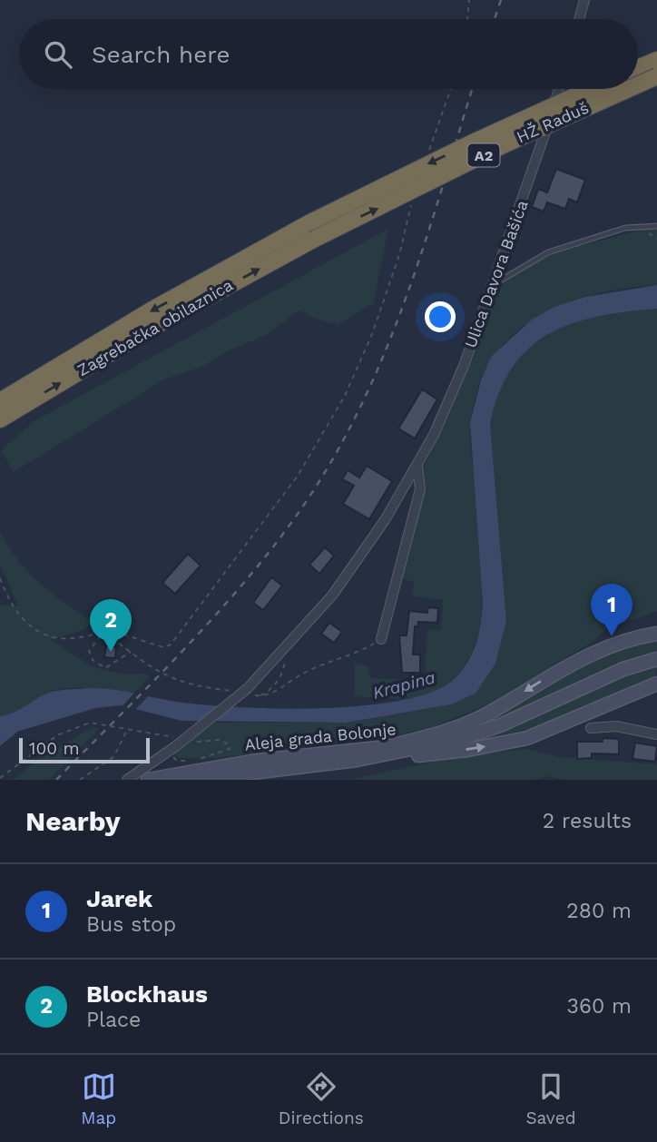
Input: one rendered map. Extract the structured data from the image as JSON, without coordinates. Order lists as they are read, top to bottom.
{
  "streets": {
    "highway": ["HŽ Raduš", "A2", "Zagrebačka obilaznica"],
    "main road": ["Aleja grada Bolonje"],
    "street": ["Ulica Davora Bašića"]
  },
  "crossings": [
    ["HŽ Raduš", "Zagrebačka obilaznica"]
  ],
  "water": ["Krapina"],
  "scale_bar": "100 m",
  "page": {
    "search": "Search here",
    "pins": ["1", "2"],
    "scale": "100 m",
    "heading": ["Nearby", "2 results"],
    "list": [
      {
        "mark": "1",
        "name": "Jarek",
        "note": "Bus stop",
        "value": "280 m"
      },
      {
        "mark": "2",
        "name": "Blockhaus",
        "note": "Place",
        "value": "360 m"
      }
    ],
    "nav": ["Map", "Directions", "Saved"]
  }
}
